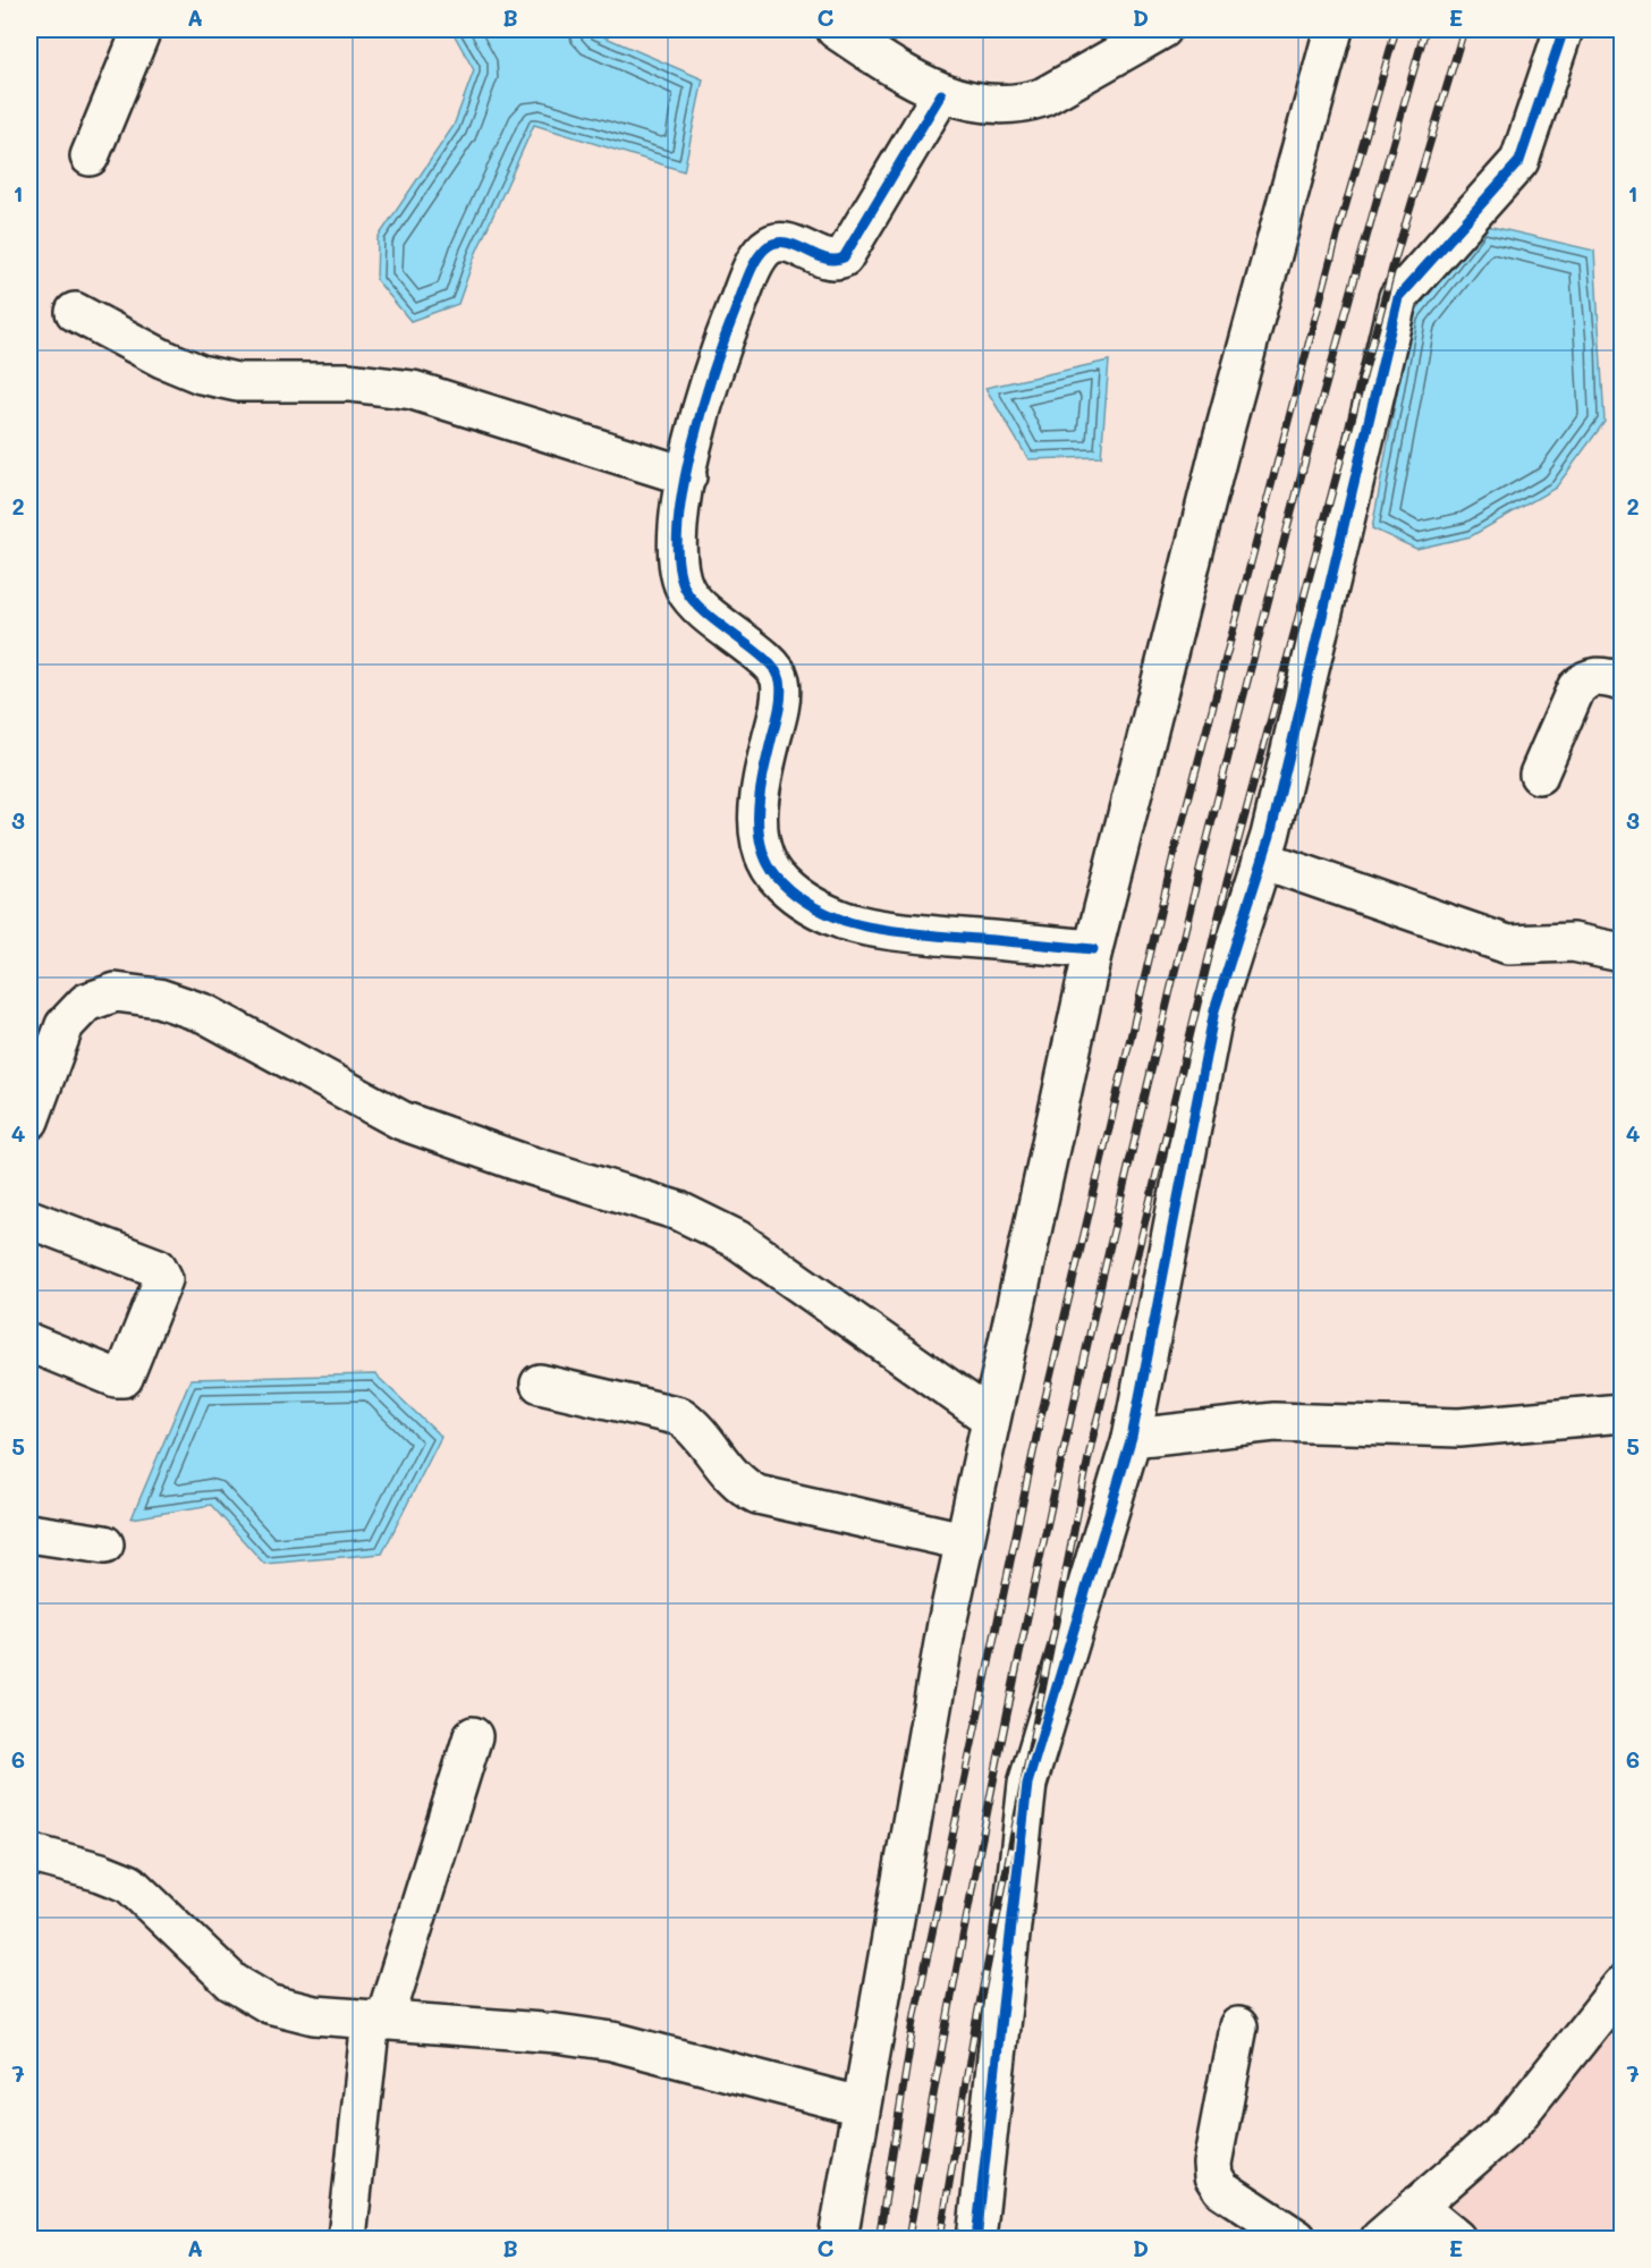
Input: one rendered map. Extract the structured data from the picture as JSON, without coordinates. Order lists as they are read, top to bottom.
{
  "grid": {
    "columns": [
      "A",
      "B",
      "C",
      "D",
      "E"
    ],
    "rows": [
      "1",
      "2",
      "3",
      "4",
      "5",
      "6",
      "7"
    ]
  }
}
